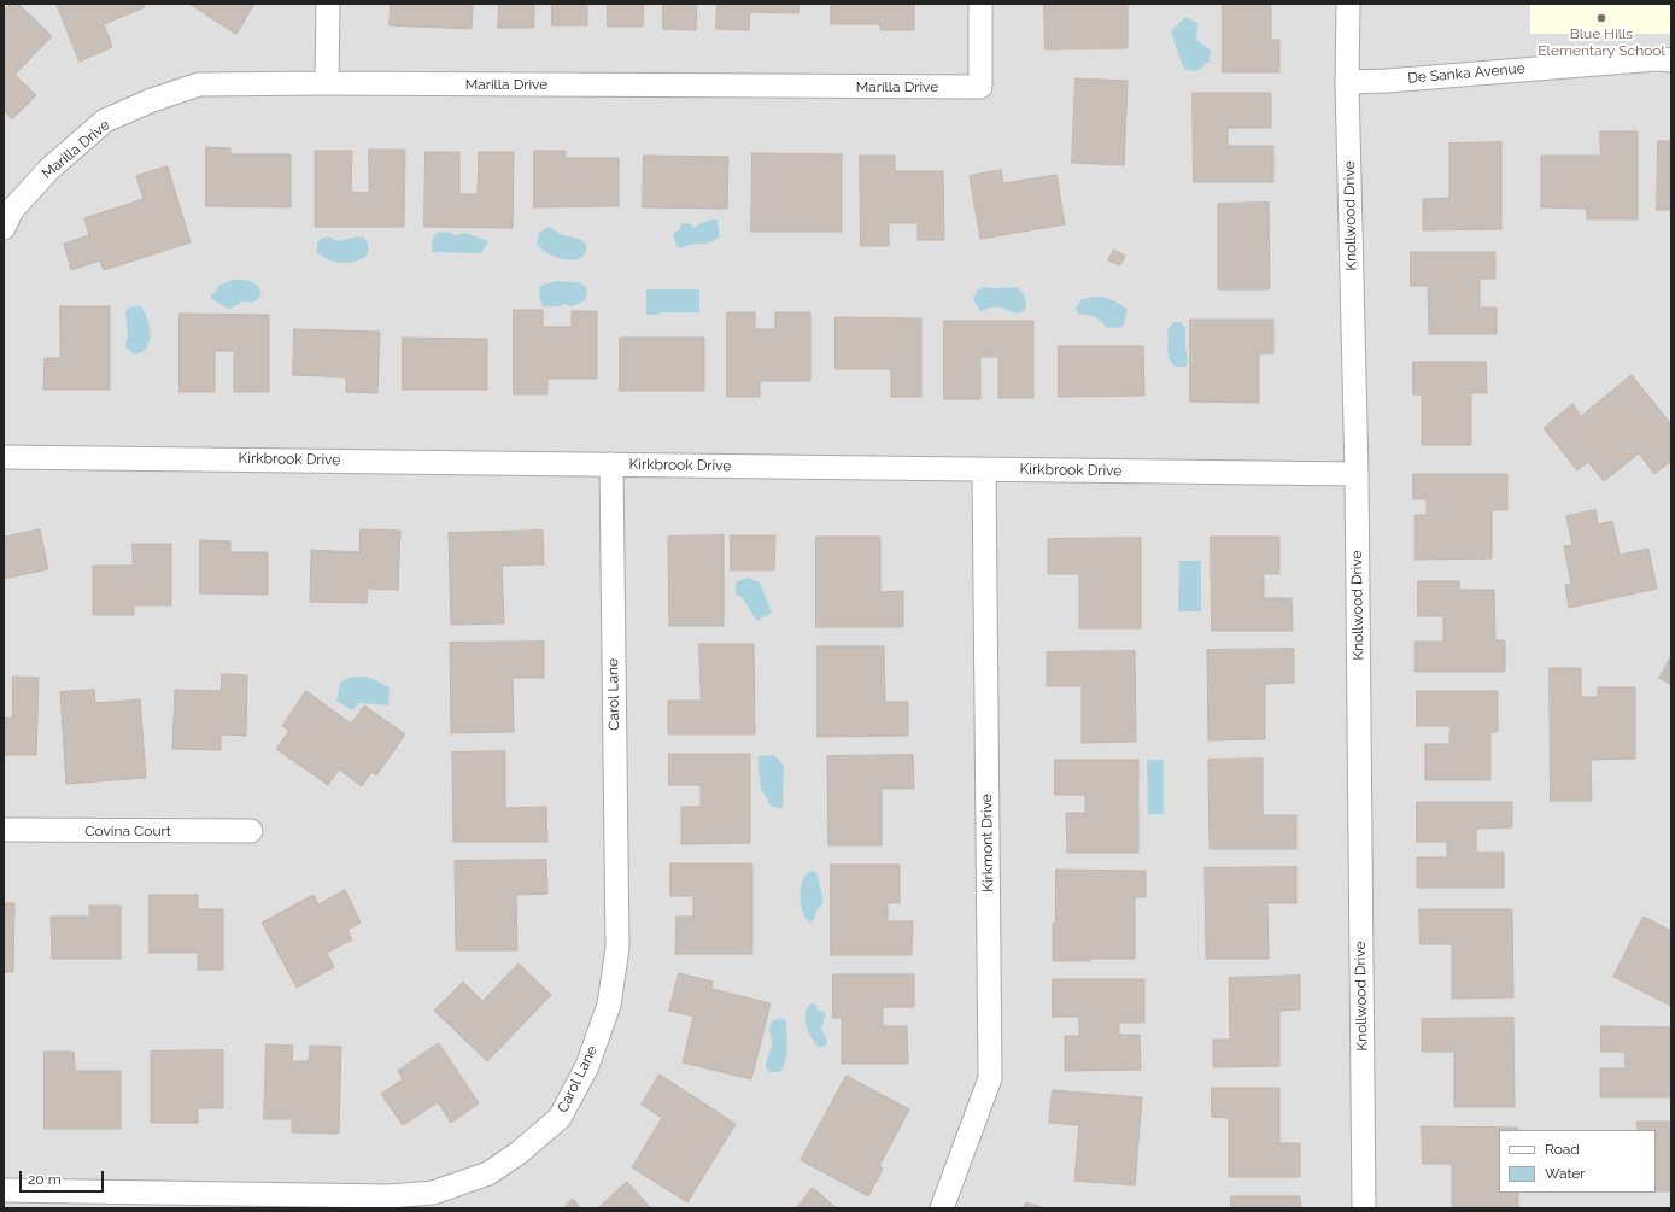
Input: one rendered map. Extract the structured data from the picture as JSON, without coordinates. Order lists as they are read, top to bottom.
{
  "streets": {
    "street": [
      "De Sanka Avenue",
      "Marilla Drive",
      "Knollwood Drive",
      "Kirkbrook Drive",
      "Carol Lane",
      "Covina Court",
      "Kirkmont Drive"
    ]
  },
  "crossings": [
    ["De Sanka Avenue", "Knollwood Drive"],
    ["Knollwood Drive", "Kirkbrook Drive"],
    ["Kirkbrook Drive", "Carol Lane"],
    ["Kirkbrook Drive", "Kirkmont Drive"]
  ],
  "places": ["Blue Hills Elementary School"],
  "legend": ["Road", "Water"],
  "scale_bar": "20 m"
}
